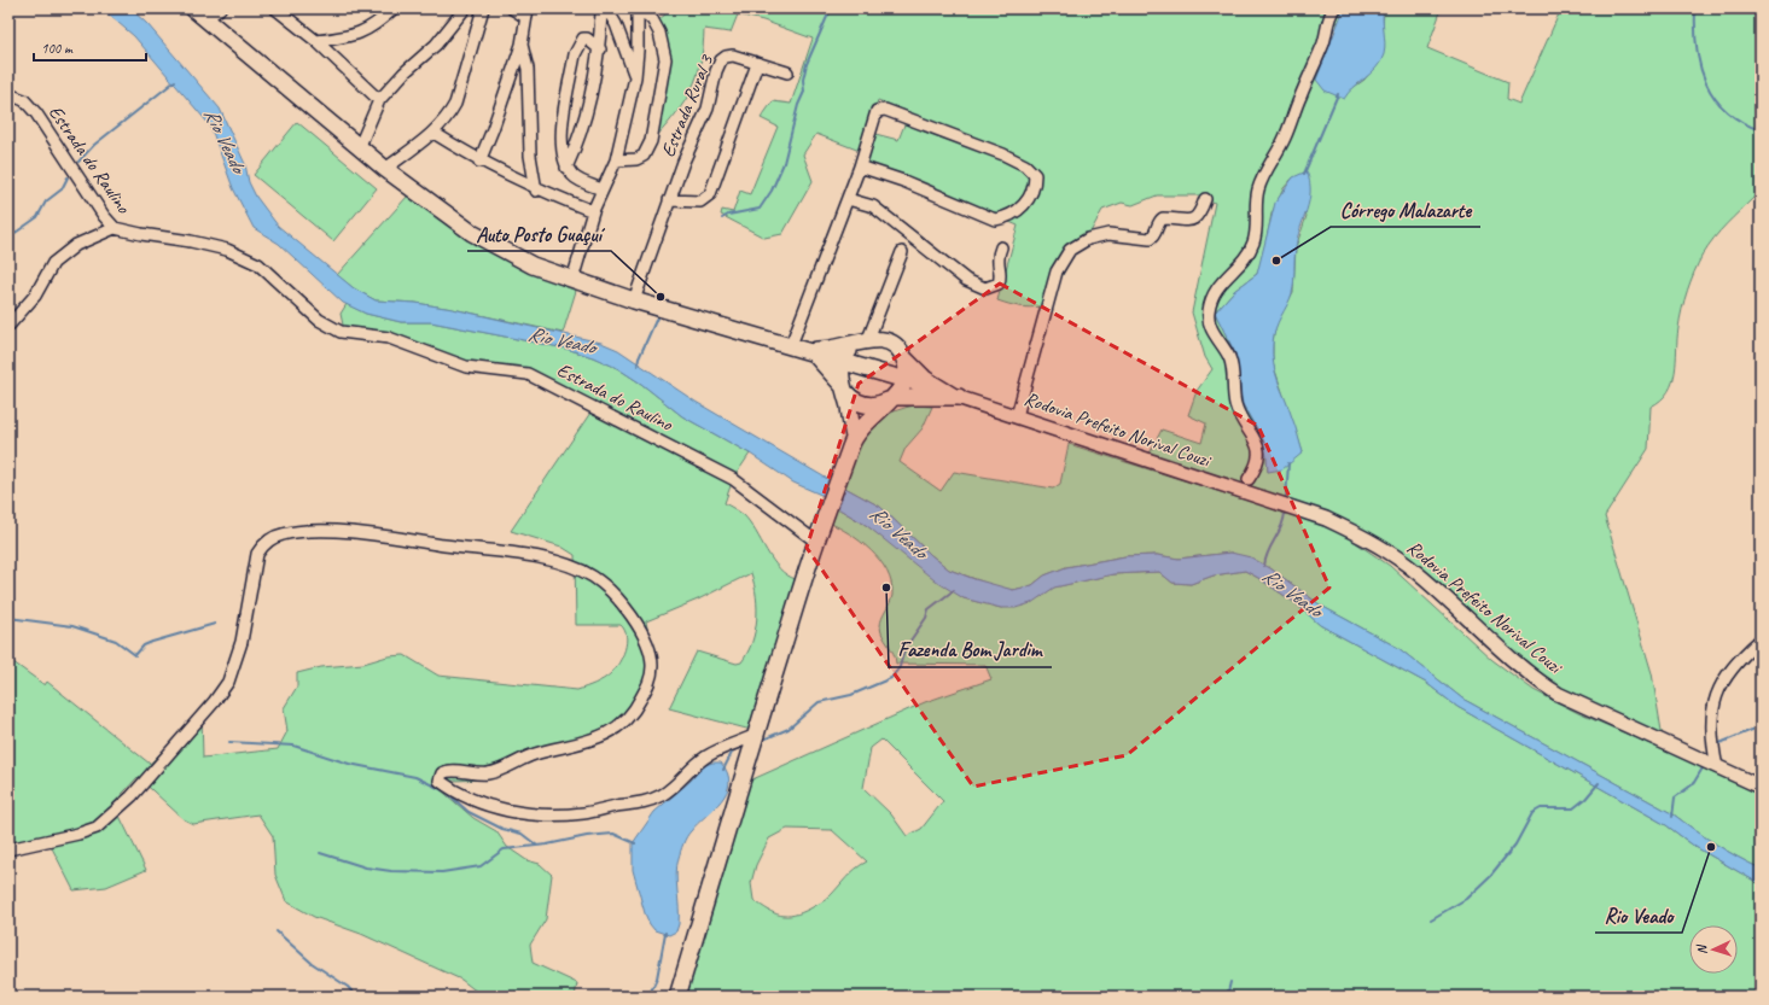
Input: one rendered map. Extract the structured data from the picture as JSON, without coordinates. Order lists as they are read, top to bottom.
{
  "streets": {
    "main road": ["Rodovia Prefeito Norival Couzi"],
    "street": ["Estrada Rural 3", "Estrada do Raulino"]
  },
  "water": ["Rio Veado"],
  "places": [
    "Córrego Malazarte",
    "Auto Posto Guaçuí",
    "Fazenda Bom Jardim",
    "Rio Veado"
  ],
  "scale_bar": "100 m",
  "north": "left"
}
